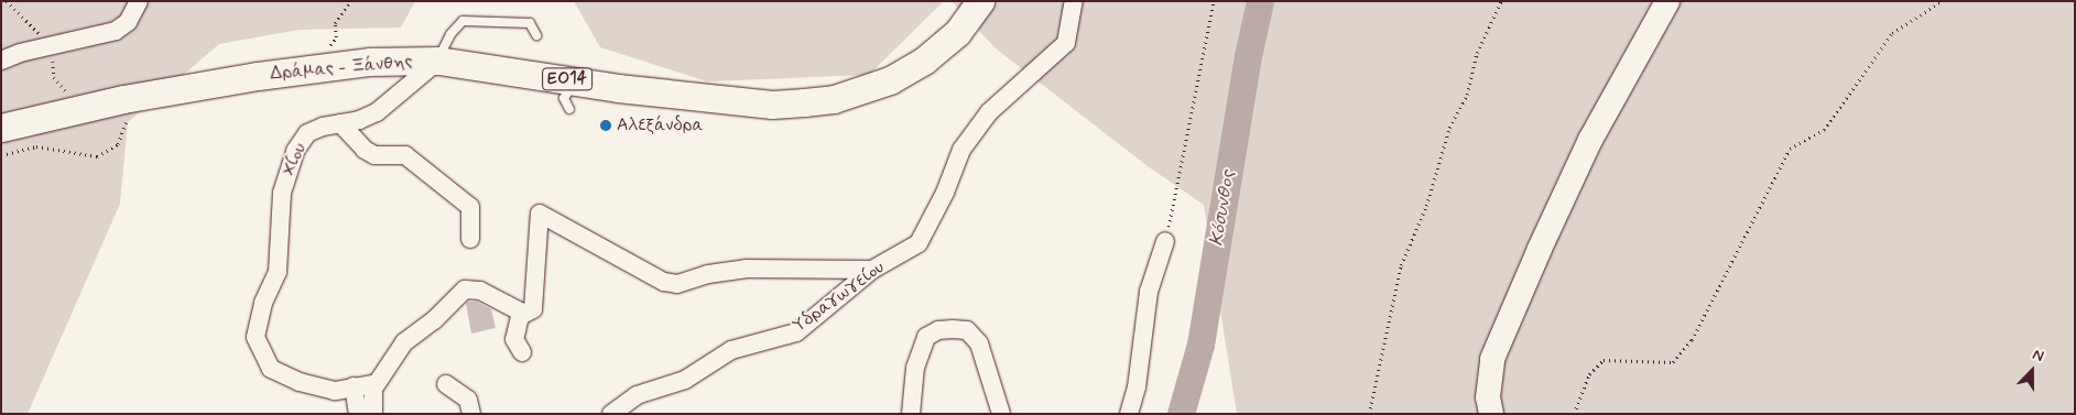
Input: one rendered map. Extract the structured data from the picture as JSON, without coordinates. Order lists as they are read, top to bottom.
{
  "streets": {
    "main road": ["Δράμας - Ξάνθης", "ΕΟ14"],
    "street": ["Χίου", "Υδραγωγείου"]
  },
  "crossings": [
    ["Δράμας - Ξάνθης", "Χίου"]
  ],
  "water": ["Κόσυνθος"],
  "places": ["Αλεξάνδρα"],
  "north": "top"
}
